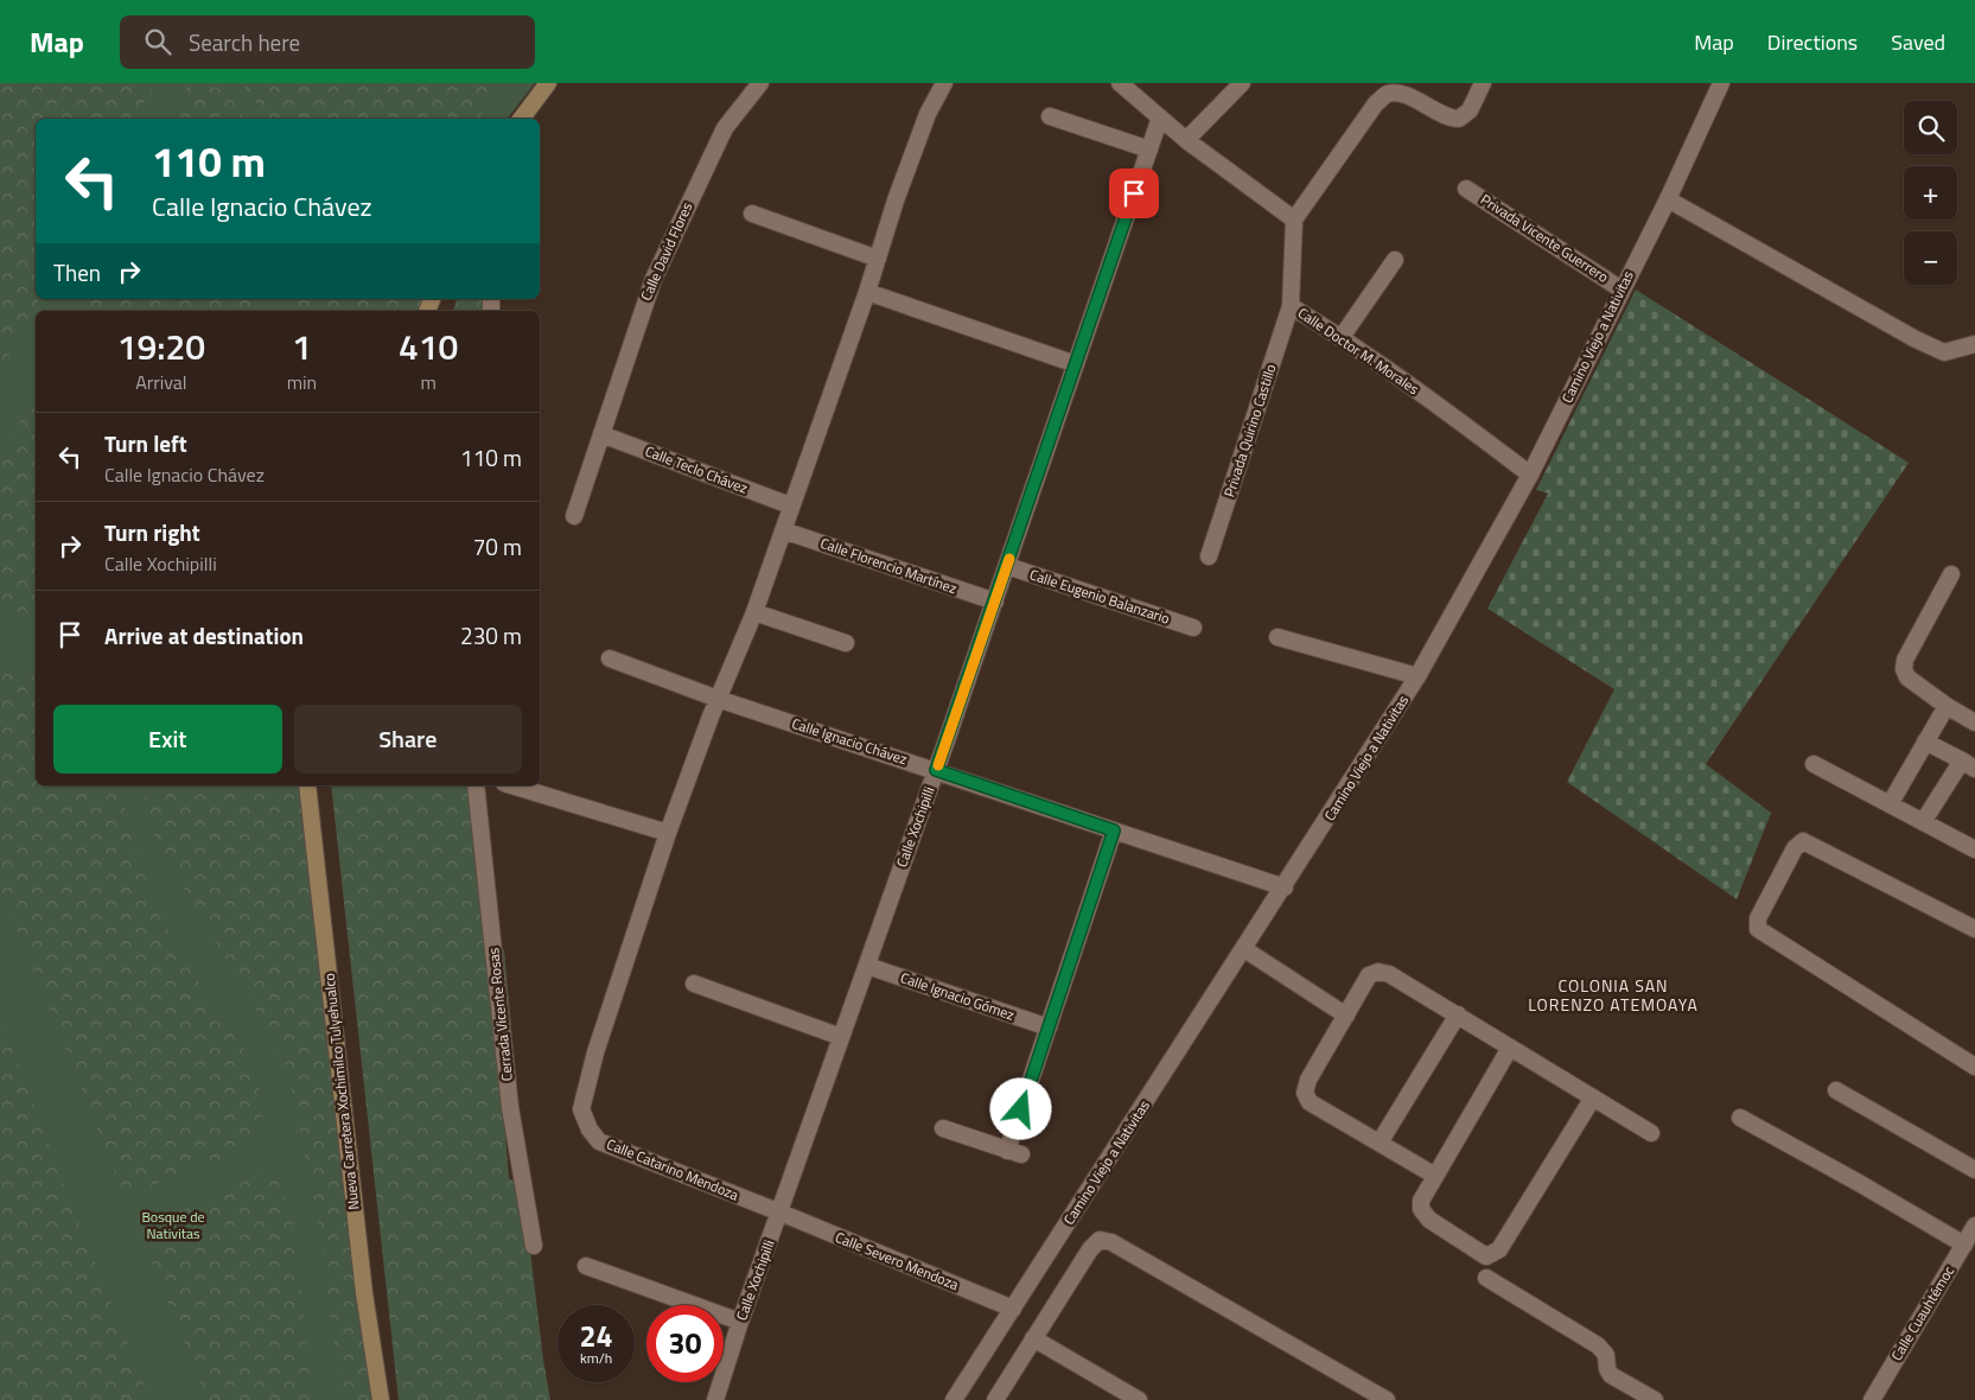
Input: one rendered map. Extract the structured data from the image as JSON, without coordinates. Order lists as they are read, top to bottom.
{
  "streets": {
    "main road": ["Nueva Carretera Xochimilco Tulyehualco"],
    "street": [
      "Privada Vicente Guerrero",
      "Calle David Flores",
      "Camino Viejo a Nativitas",
      "Calle Doctor M. Morales",
      "Privada Quirino Castillo",
      "Calle Teclo Chávez",
      "Calle Florencio Martínez",
      "Calle Eugenio Balanzario",
      "Calle Ignacio Chávez",
      "Calle Xochipilli",
      "Calle Ignacio Gómez",
      "Cerrada Vicente Rosas",
      "Calle Catarino Mendoza",
      "Calle Severo Mendoza",
      "Calle Cuauhtémoc"
    ]
  },
  "crossings": [
    ["Privada Vicente Guerrero", "Camino Viejo a Nativitas"],
    ["Calle David Flores", "Calle Teclo Chávez"],
    ["Camino Viejo a Nativitas", "Calle Doctor M. Morales"],
    ["Camino Viejo a Nativitas", "Calle Ignacio Chávez"],
    ["Camino Viejo a Nativitas", "Calle Severo Mendoza"],
    ["Calle Doctor M. Morales", "Privada Quirino Castillo"],
    ["Calle Florencio Martínez", "Calle Xochipilli"],
    ["Calle Eugenio Balanzario", "Calle Xochipilli"],
    ["Calle Ignacio Chávez", "Calle Xochipilli"],
    ["Calle Xochipilli", "Calle Ignacio Gómez"],
    ["Calle Xochipilli", "Calle Catarino Mendoza"],
    ["Calle Xochipilli", "Calle Severo Mendoza"],
    ["Calle Catarino Mendoza", "Calle Severo Mendoza"]
  ],
  "districts": ["COLONIA SAN LORENZO ATEMOAYA"],
  "parks": ["Bosque de Nativitas"],
  "page": {
    "header": "Map",
    "search": "Search here",
    "nav": ["Map", "Directions", "Saved"],
    "map_buttons": ["+", "−"],
    "turn": ["110 m", "Calle Ignacio Chávez"],
    "then": "Then",
    "eta": [
      "19:20",
      "Arrival",
      "1",
      "min",
      "410",
      "m"
    ],
    "list": [
      {
        "name": "Turn left",
        "note": "Calle Ignacio Chávez",
        "value": "110 m"
      },
      {
        "name": "Turn right",
        "note": "Calle Xochipilli",
        "value": "70 m"
      },
      {
        "name": "Arrive at destination",
        "value": "230 m"
      }
    ],
    "buttons": ["Exit", "Share"],
    "speed": "24 km/h",
    "limit": "30"
  }
}
